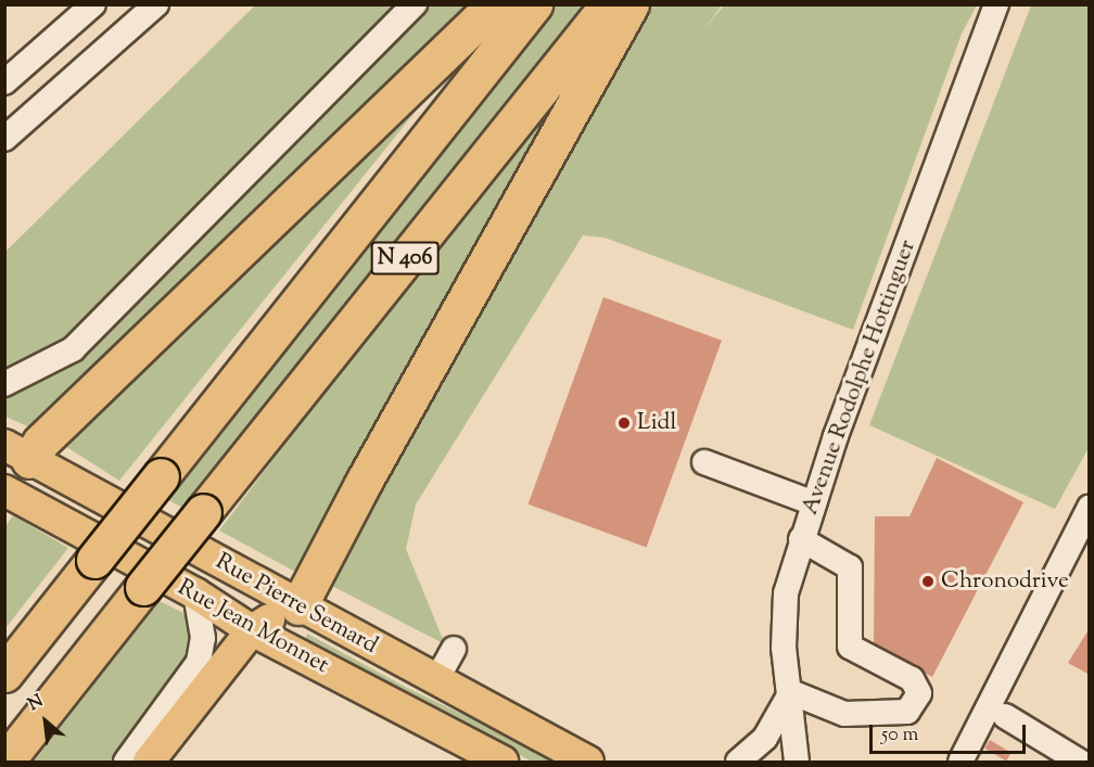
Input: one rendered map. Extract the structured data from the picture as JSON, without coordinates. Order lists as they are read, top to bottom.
{
  "streets": {
    "highway": ["N 406"],
    "main road": ["Rue Pierre Semard", "Rue Jean Monnet"],
    "street": ["Avenue Rodolphe Hottinguer"]
  },
  "places": ["Lidl", "Chronodrive"],
  "scale_bar": "50 m",
  "north": "top left"
}
